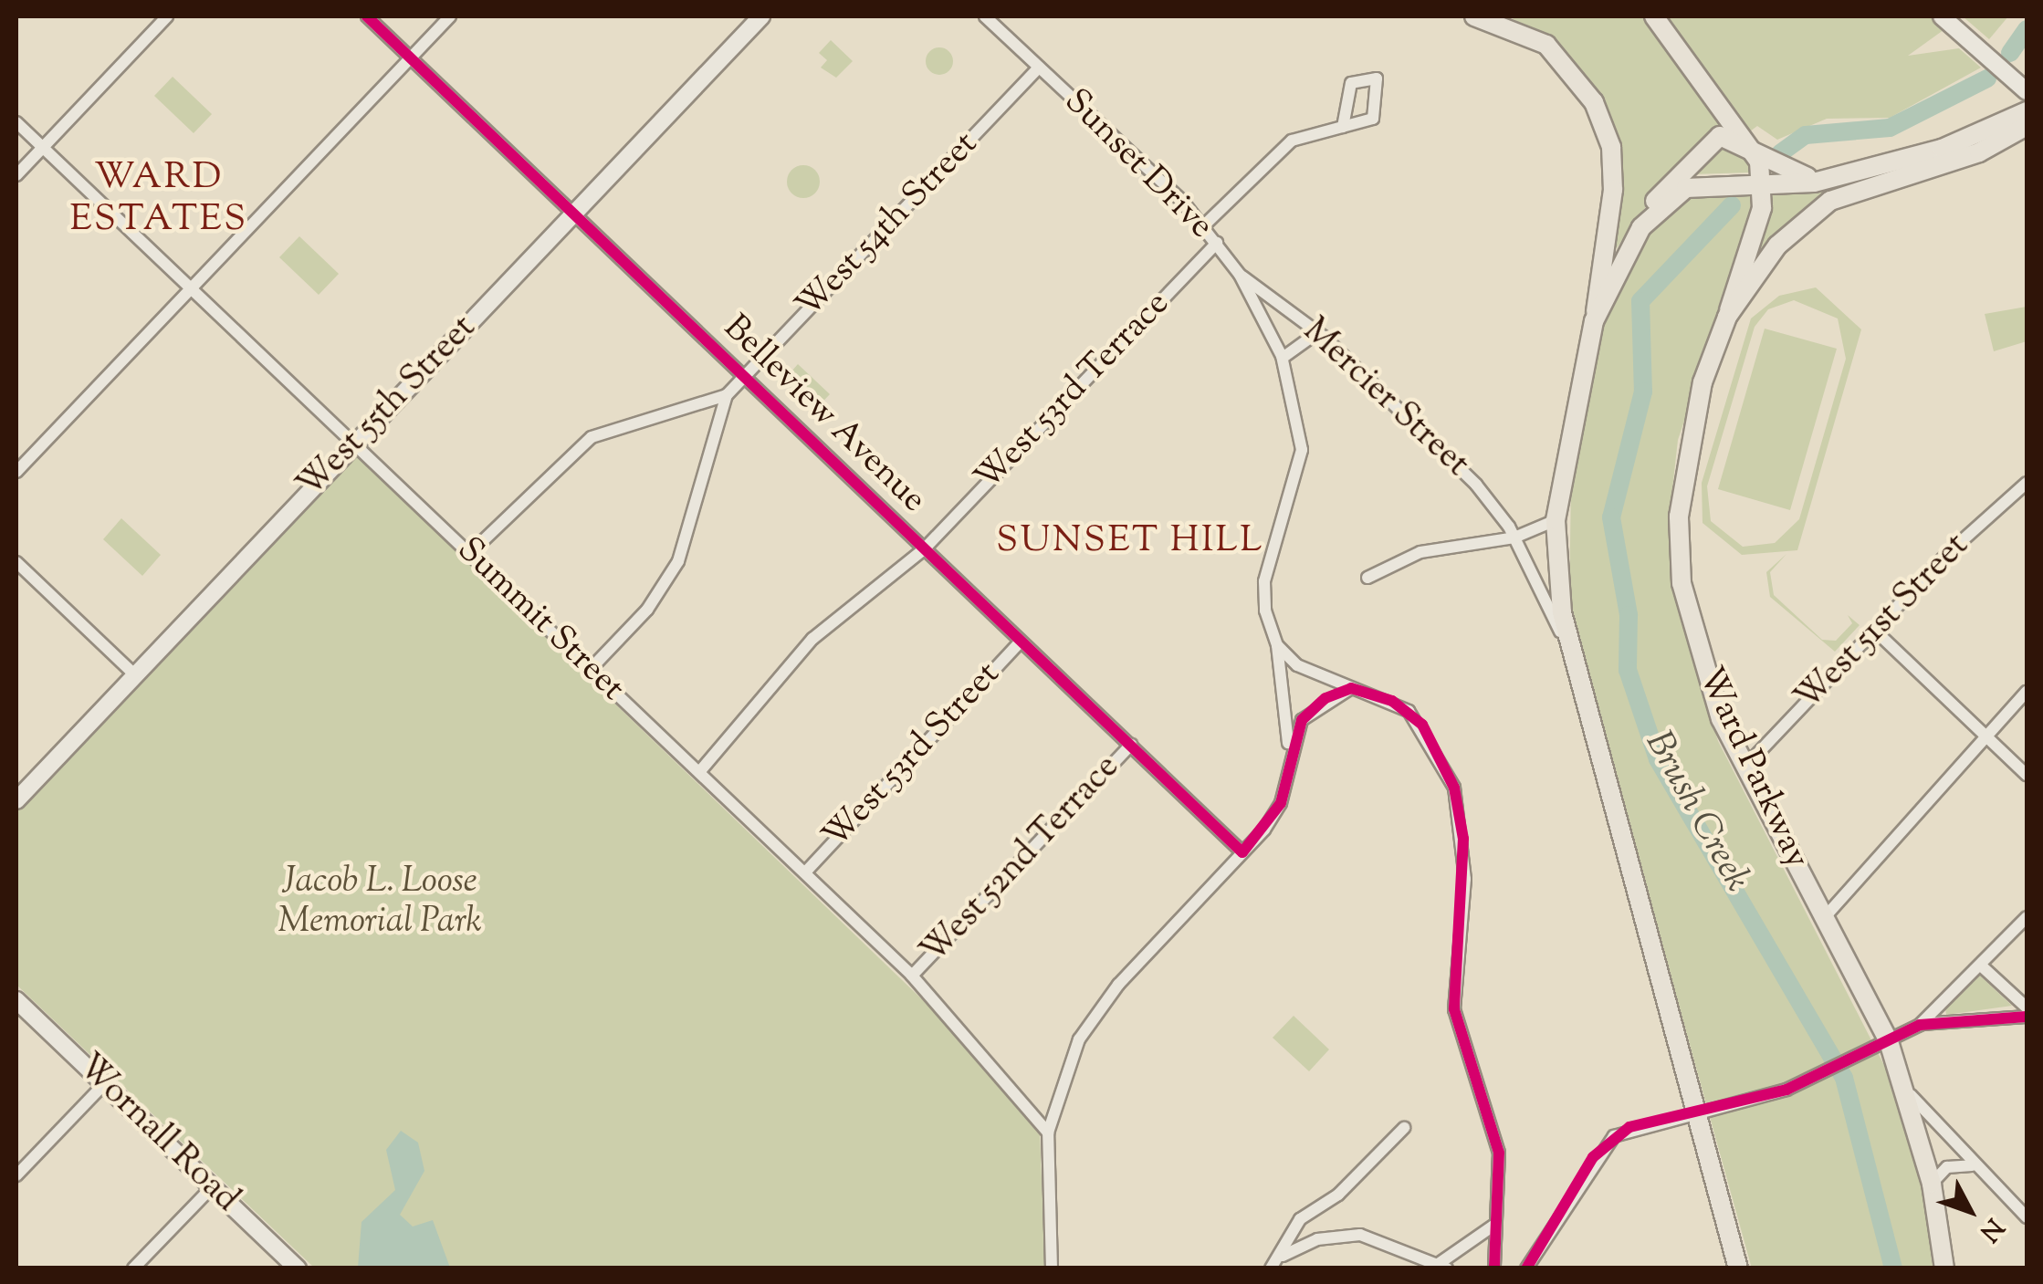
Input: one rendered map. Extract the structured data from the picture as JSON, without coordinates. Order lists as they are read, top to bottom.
{
  "streets": {
    "main road": ["West 55th Street", "Ward Parkway", "Wornall Road"],
    "street": [
      "Sunset Drive",
      "West 54th Street",
      "West 53rd Terrace",
      "Mercier Street",
      "Belleview Avenue",
      "Summit Street",
      "West 51st Street",
      "West 53rd Street",
      "West 52nd Terrace"
    ]
  },
  "crossings": [
    ["Sunset Drive", "West 54th Street"],
    ["Sunset Drive", "West 53rd Terrace"],
    ["Sunset Drive", "Mercier Street"],
    ["West 54th Street", "Belleview Avenue"],
    ["West 54th Street", "Summit Street"],
    ["West 53rd Terrace", "Belleview Avenue"],
    ["West 53rd Terrace", "Summit Street"],
    ["West 55th Street", "Belleview Avenue"],
    ["West 55th Street", "Summit Street"],
    ["Belleview Avenue", "West 53rd Street"],
    ["Belleview Avenue", "West 52nd Terrace"],
    ["Summit Street", "West 53rd Street"],
    ["Summit Street", "West 52nd Terrace"],
    ["West 51st Street", "Ward Parkway"]
  ],
  "districts": ["WARD ESTATES", "SUNSET HILL"],
  "water": ["Brush Creek"],
  "parks": ["Jacob L. Loose Memorial Park"],
  "north": "bottom right"
}
